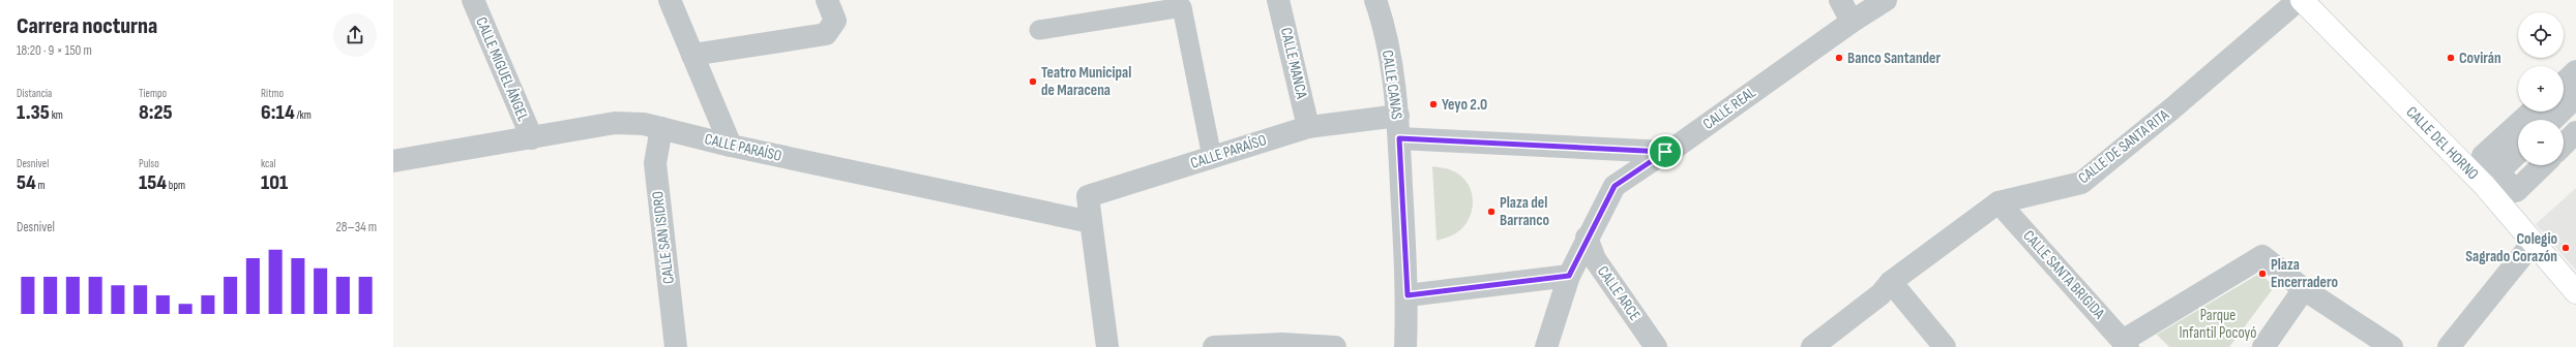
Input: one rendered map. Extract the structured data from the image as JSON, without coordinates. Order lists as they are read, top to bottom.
{
  "streets": {
    "street": [
      "CALLE MANCA",
      "CALLE MIGUEL ÁNGEL",
      "CALLE CANAS",
      "CALLE REAL",
      "CALLE DEL HORNO",
      "CALLE DE SANTA RITA",
      "CALLE PARAÍSO",
      "CALLE SAN ISIDRO",
      "CALLE SANTA BRIGIDA",
      "CALLE ARCE"
    ]
  },
  "crossings": [
    ["CALLE MANCA", "CALLE PARAÍSO"],
    ["CALLE MIGUEL ÁNGEL", "CALLE PARAÍSO"],
    ["CALLE CANAS", "CALLE PARAÍSO"],
    ["CALLE REAL", "CALLE ARCE"],
    ["CALLE DE SANTA RITA", "CALLE SANTA BRIGIDA"],
    ["CALLE PARAÍSO", "CALLE SAN ISIDRO"]
  ],
  "parks": ["Parque Infantil Pocoyó"],
  "places": [
    "Banco Santander",
    "Covirán",
    "Teatro Municipal de Maracena",
    "Yeyo 2.0",
    "Plaza del Barranco",
    "Colegio Sagrado Corazón",
    "Plaza Encerradero"
  ],
  "page": {
    "heading": ["Carrera nocturna", "18:20 · 9 × 150 m"],
    "map_buttons": ["+", "−"],
    "stats": [
      ["Distancia", "1.35 km"],
      ["Tiempo", "8:25"],
      ["Ritmo", "6:14 /km"],
      ["Desnivel", "54 m"],
      ["Pulso", "154 bpm"],
      ["kcal", "101"]
    ],
    "chart": ["Desnivel", "28–34 m"]
  }
}
